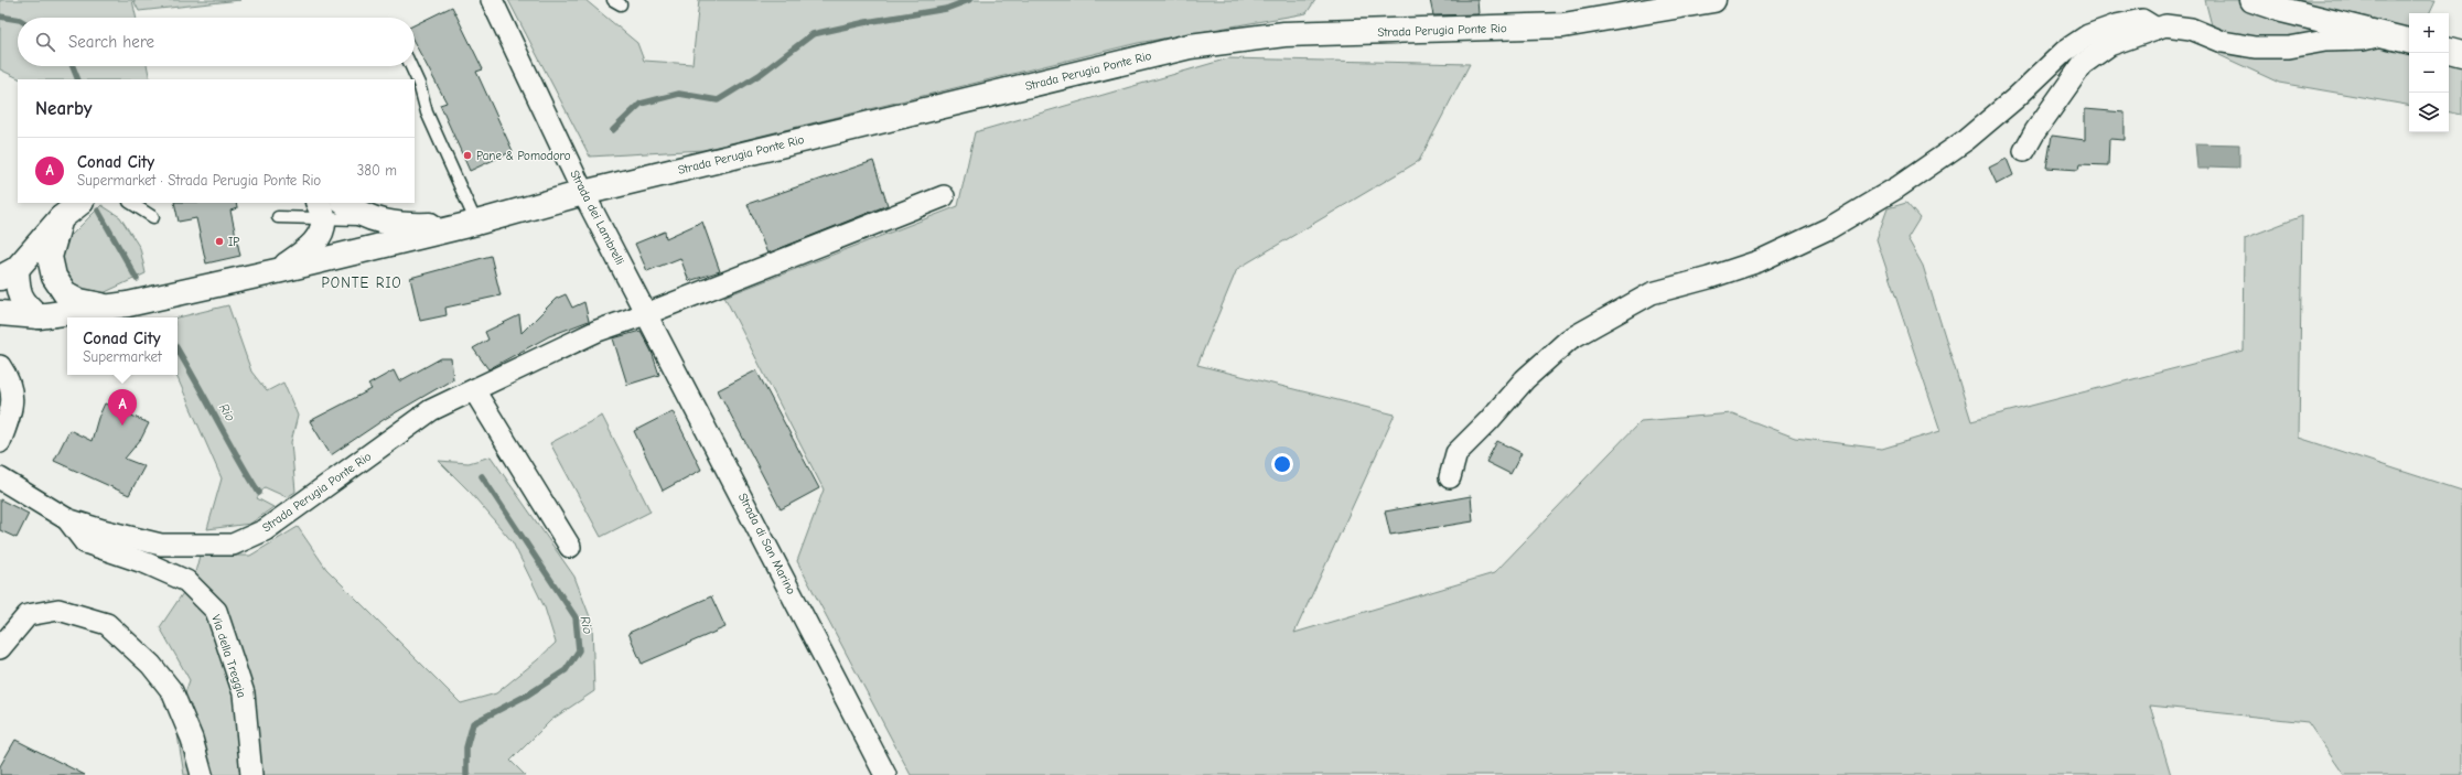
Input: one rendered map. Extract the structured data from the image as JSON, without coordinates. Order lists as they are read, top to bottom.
{
  "streets": {
    "main road": ["Strada Perugia Ponte Rio"],
    "street": ["Strada dei Lambrelli", "Strada di San Marino", "Via della Treggia"]
  },
  "crossings": [
    ["Strada Perugia Ponte Rio", "Strada dei Lambrelli"],
    ["Strada Perugia Ponte Rio", "Strada di San Marino"],
    ["Strada Perugia Ponte Rio", "Via della Treggia"],
    ["Strada dei Lambrelli", "Strada di San Marino"]
  ],
  "districts": ["PONTE RIO"],
  "water": ["Rio"],
  "places": ["Pane & Pomodoro", "IP"],
  "page": {
    "map_buttons": ["+", "−"],
    "search": "Search here",
    "heading": "Nearby",
    "list": [
      {
        "mark": "A",
        "name": "Conad City",
        "note": "Supermarket · Strada Perugia Ponte Rio",
        "value": "380 m"
      }
    ],
    "popup": ["Conad City", "Supermarket"],
    "pins": "A"
  }
}
